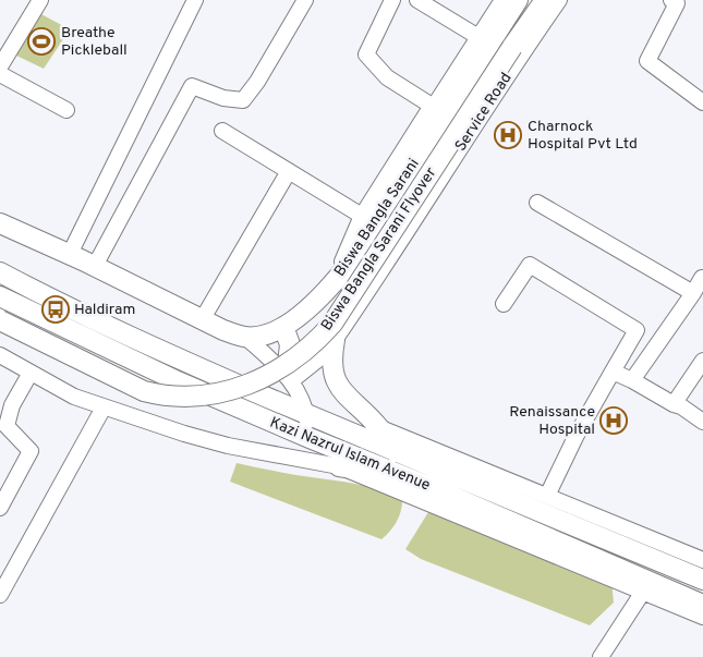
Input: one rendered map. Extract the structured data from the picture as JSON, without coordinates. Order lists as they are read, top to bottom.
{
  "streets": {
    "main road": ["Biswa Bangla Sarani", "Biswa Bangla Sarani Flyover", "Kazi Nazrul Islam Avenue"],
    "street": ["Service Road"]
  },
  "crossings": [
    ["Service Road", "Biswa Bangla Sarani Flyover"]
  ],
  "places": {
    "sports": ["Breathe Pickleball"],
    "hospital": ["Charnock Hospital Pvt Ltd", "Renaissance Hospital"],
    "bus stop": ["Haldiram"]
  }
}
